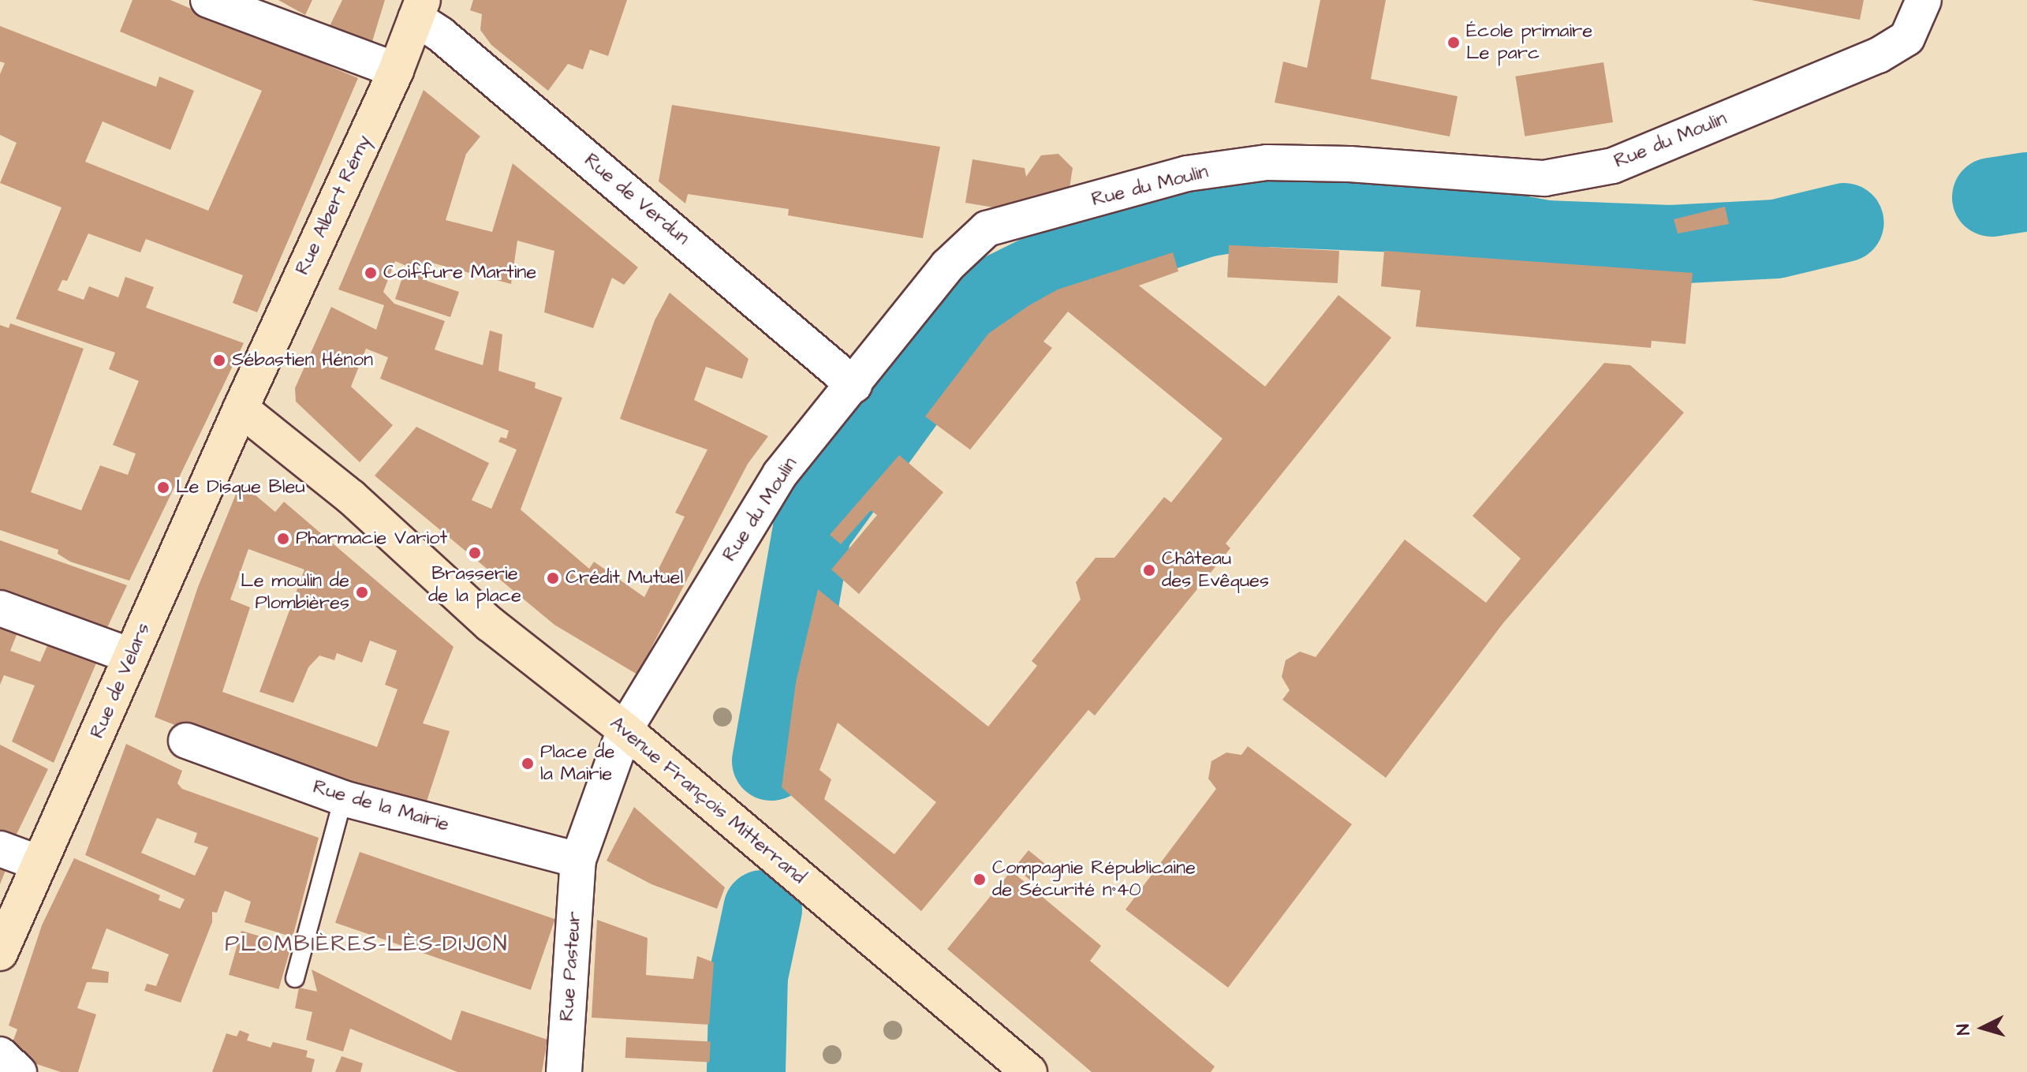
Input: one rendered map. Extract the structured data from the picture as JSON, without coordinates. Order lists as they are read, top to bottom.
{
  "streets": {
    "main road": ["Rue Albert Rémy", "Rue de Velars", "Avenue François Mitterrand"],
    "street": [
      "Rue du Moulin",
      "Rue de Verdun",
      "Rue de la Mairie",
      "Rue Pasteur"
    ]
  },
  "crossings": [
    ["Rue du Moulin", "Rue de Verdun"],
    ["Rue du Moulin", "Avenue François Mitterrand"],
    ["Rue de Verdun", "Rue Albert Rémy"],
    ["Rue Albert Rémy", "Rue de Velars"],
    ["Rue Albert Rémy", "Avenue François Mitterrand"],
    ["Rue de Velars", "Avenue François Mitterrand"],
    ["Rue de la Mairie", "Rue Pasteur"]
  ],
  "districts": ["PLOMBIÈRES-LÈS-DIJON"],
  "places": [
    "École primaire Le parc",
    "Coiffure Martine",
    "Sébastien Hénon",
    "Le Disque Bleu",
    "Pharmacie Variot",
    "Brasserie de la place",
    "Château des Evêques",
    "Crédit Mutuel",
    "Le moulin de Plombières",
    "Place de la Mairie",
    "Compagnie Républicaine de Sécurité n°40"
  ],
  "north": "left"
}
